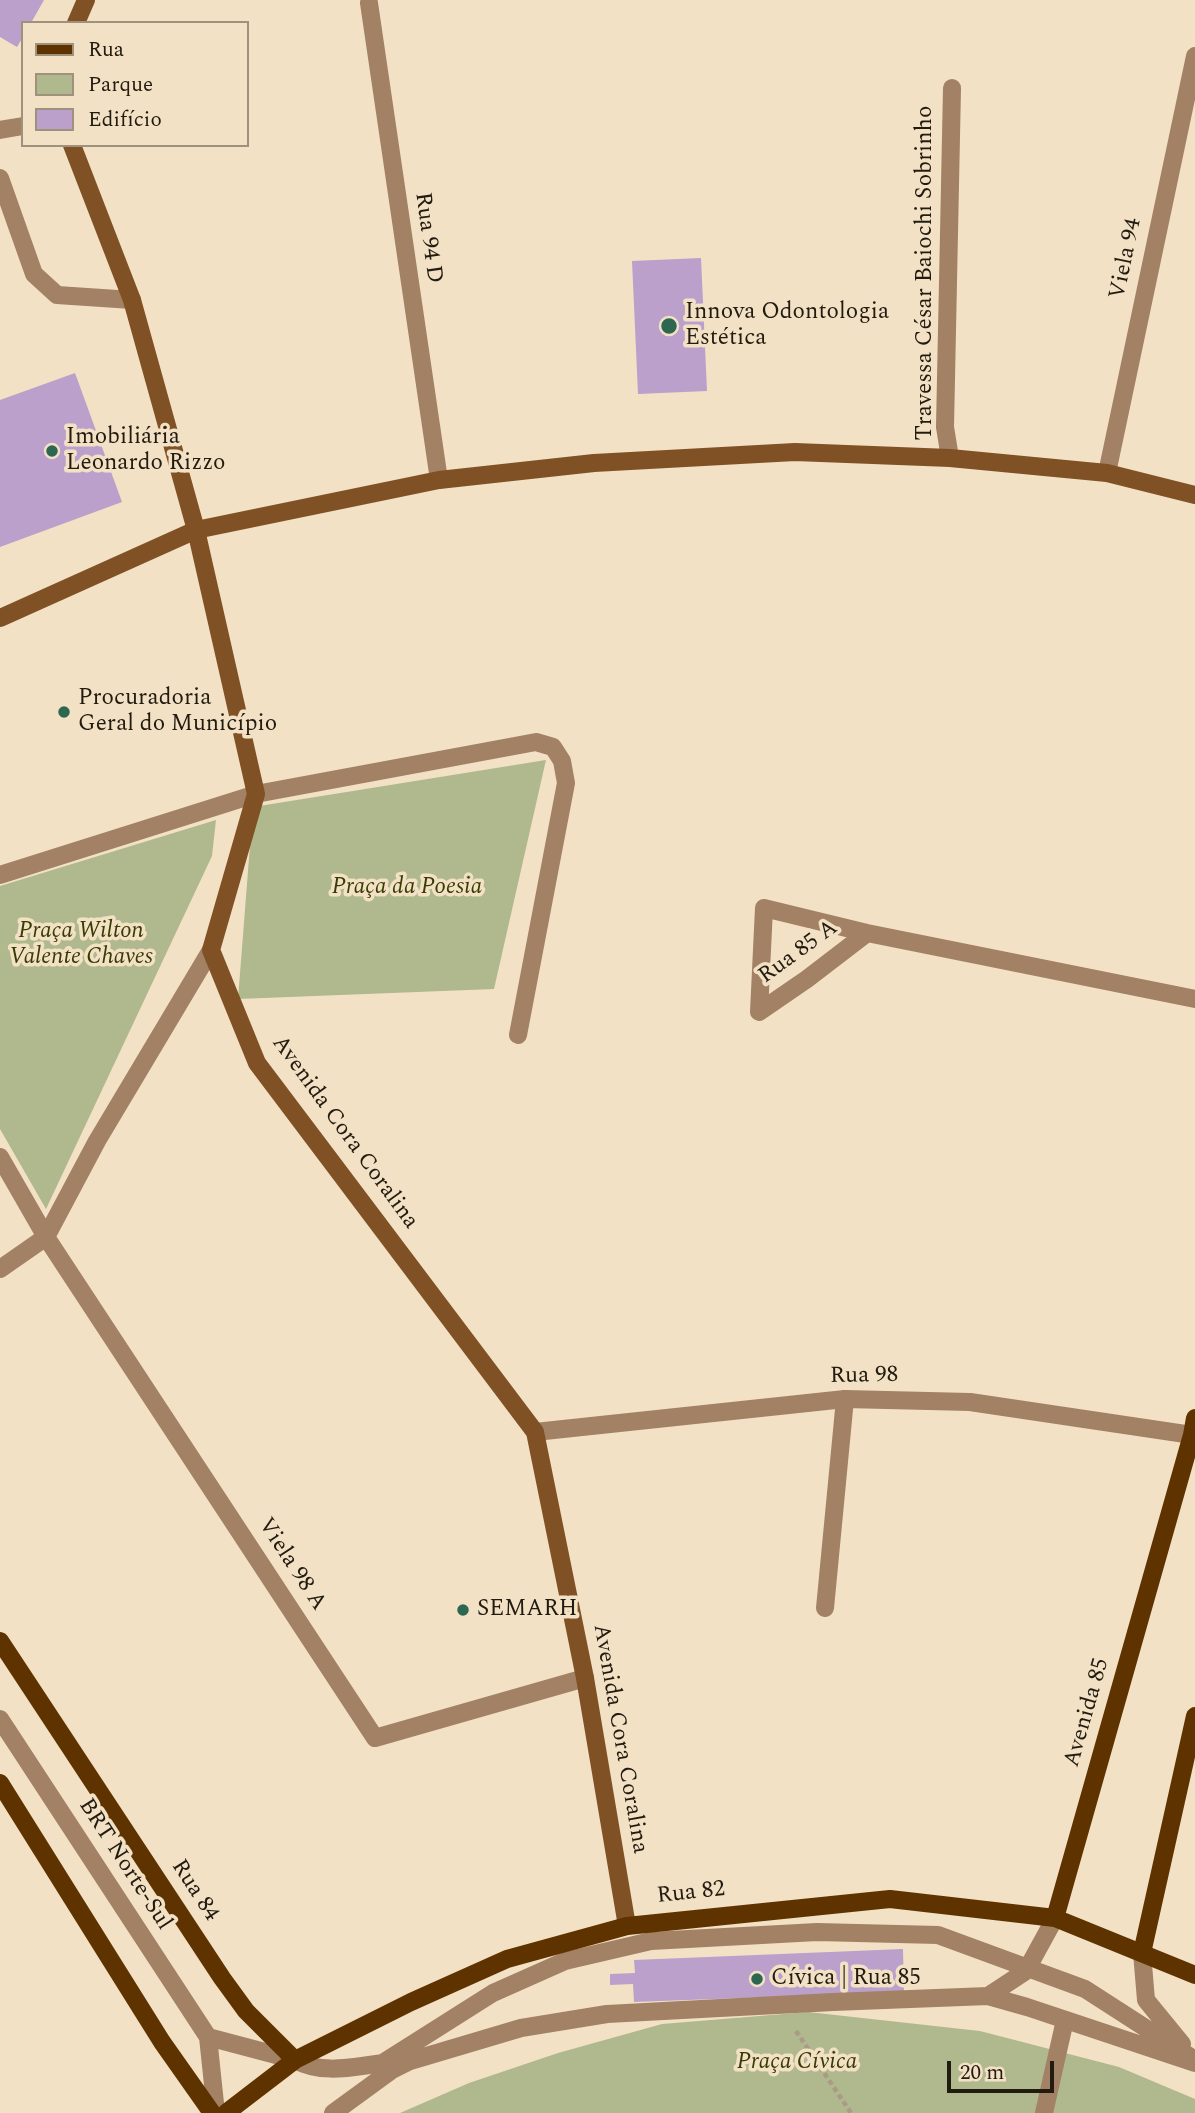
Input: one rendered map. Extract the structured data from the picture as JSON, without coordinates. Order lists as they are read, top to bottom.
{
  "streets": {
    "main road": ["Avenida 85", "Rua 84", "Rua 82"],
    "street": [
      "Rua 94 D",
      "Viela 94",
      "Travessa César Baiochi Sobrinho",
      "Rua 85 A",
      "Avenida Cora Coralina",
      "Rua 98",
      "Viela 98 A",
      "BRT Norte-Sul"
    ]
  },
  "crossings": [
    ["Avenida Cora Coralina", "Rua 98"],
    ["Avenida Cora Coralina", "Viela 98 A"],
    ["Avenida Cora Coralina", "Rua 82"],
    ["Rua 98", "Avenida 85"],
    ["Avenida 85", "Rua 82"],
    ["Rua 84", "Rua 82"]
  ],
  "parks": ["Praça da Poesia", "Praça Wilton Valente Chaves", "Praça Cívica"],
  "places": [
    "Innova Odontologia Estética",
    "Imobiliária Leonardo Rizzo",
    "Procuradoria Geral do Município",
    "SEMARH",
    "Cívica | Rua 85"
  ],
  "legend": ["Rua", "Parque", "Edifício"],
  "scale_bar": "20 m"
}
